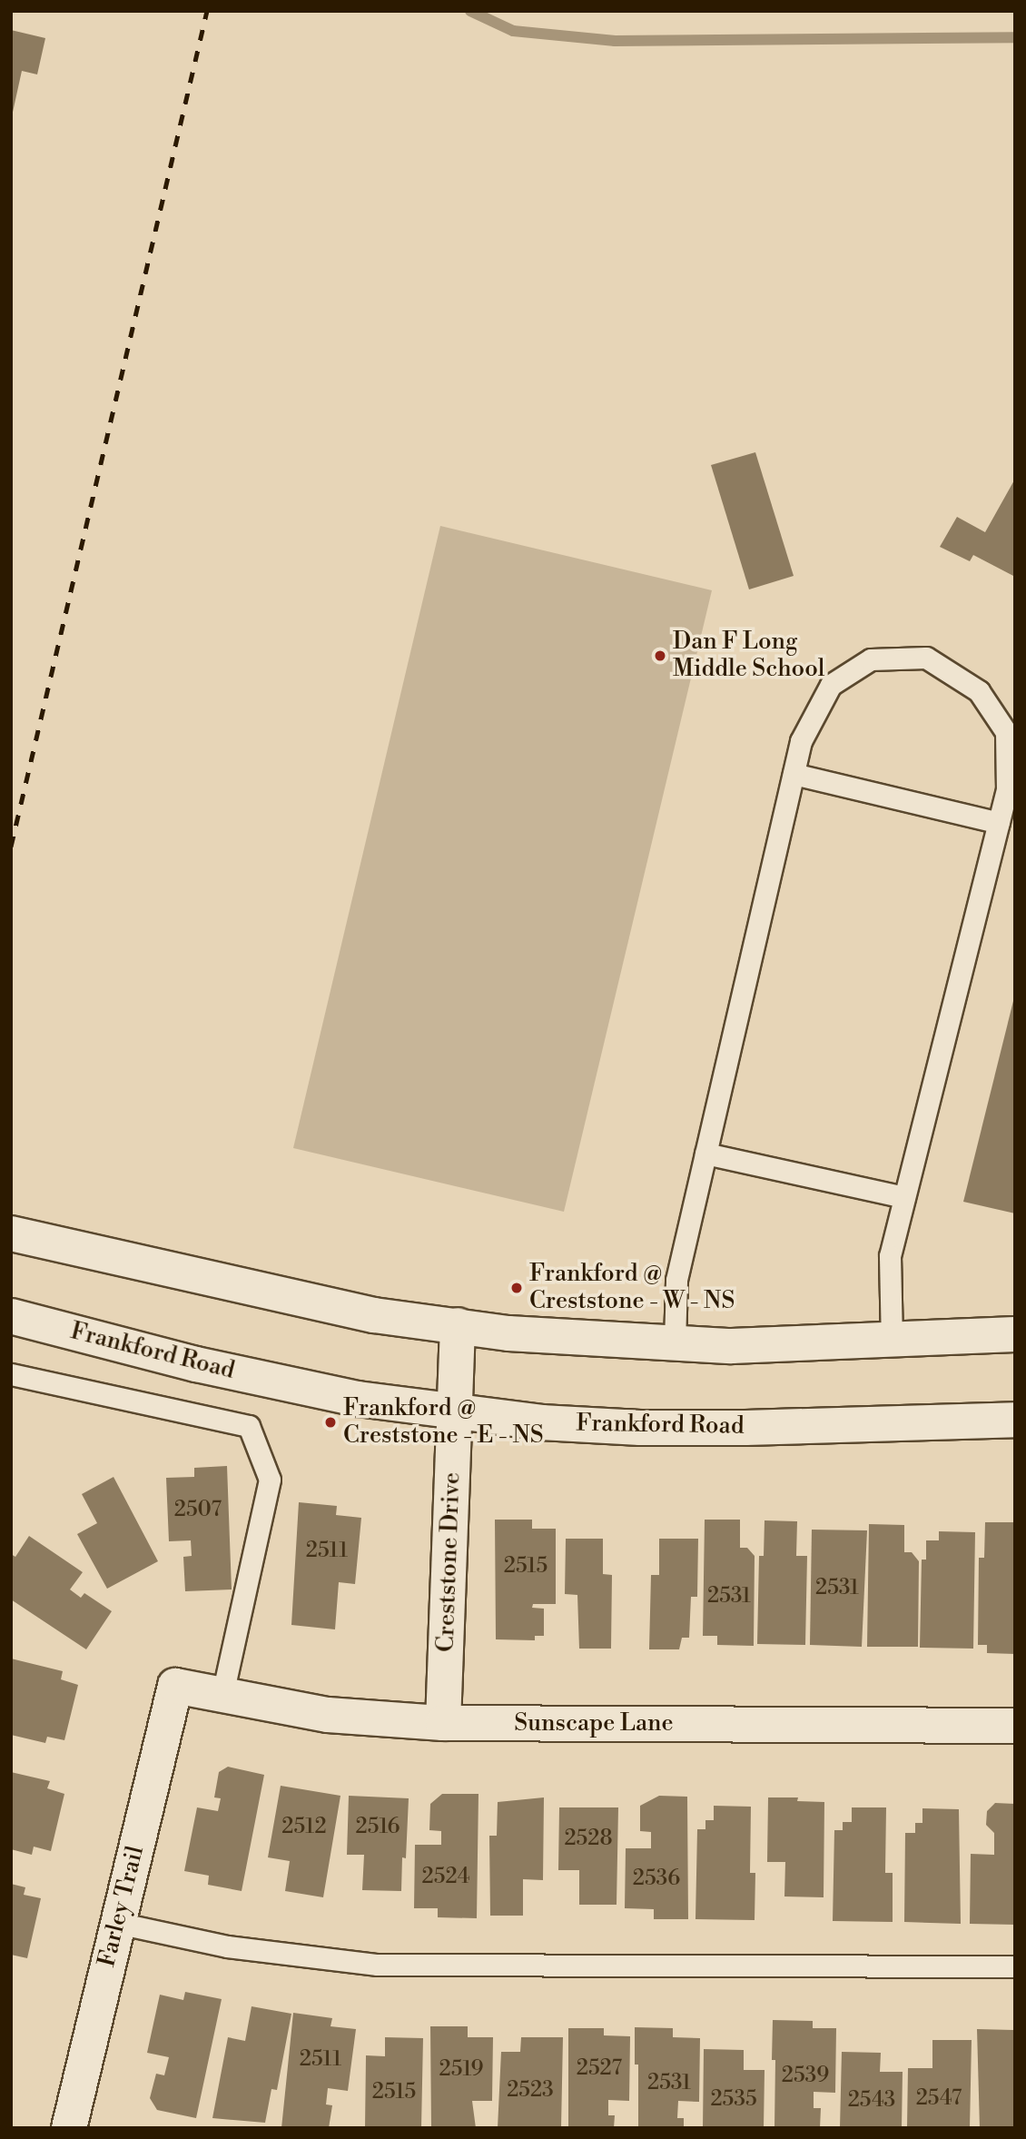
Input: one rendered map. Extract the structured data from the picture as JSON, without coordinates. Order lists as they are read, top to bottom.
{
  "streets": {
    "main road": [
      "Frankford Road",
      "Creststone Drive",
      "Sunscape Lane",
      "Farley Trail"
    ]
  },
  "crossings": [
    ["Frankford Road", "Creststone Drive"],
    ["Creststone Drive", "Sunscape Lane"],
    ["Sunscape Lane", "Farley Trail"]
  ],
  "places": ["Dan F Long Middle School", "Frankford @ Creststone - W - NS", "Frankford @ Creststone - E - NS"],
  "house_numbers": [
    "2507",
    "2511",
    "2515",
    "2531",
    "2531",
    "2512",
    "2516",
    "2528",
    "2524",
    "2536",
    "2511",
    "2527",
    "2519",
    "2539",
    "2531",
    "2523",
    "2515",
    "2547",
    "2535",
    "2543"
  ]
}
